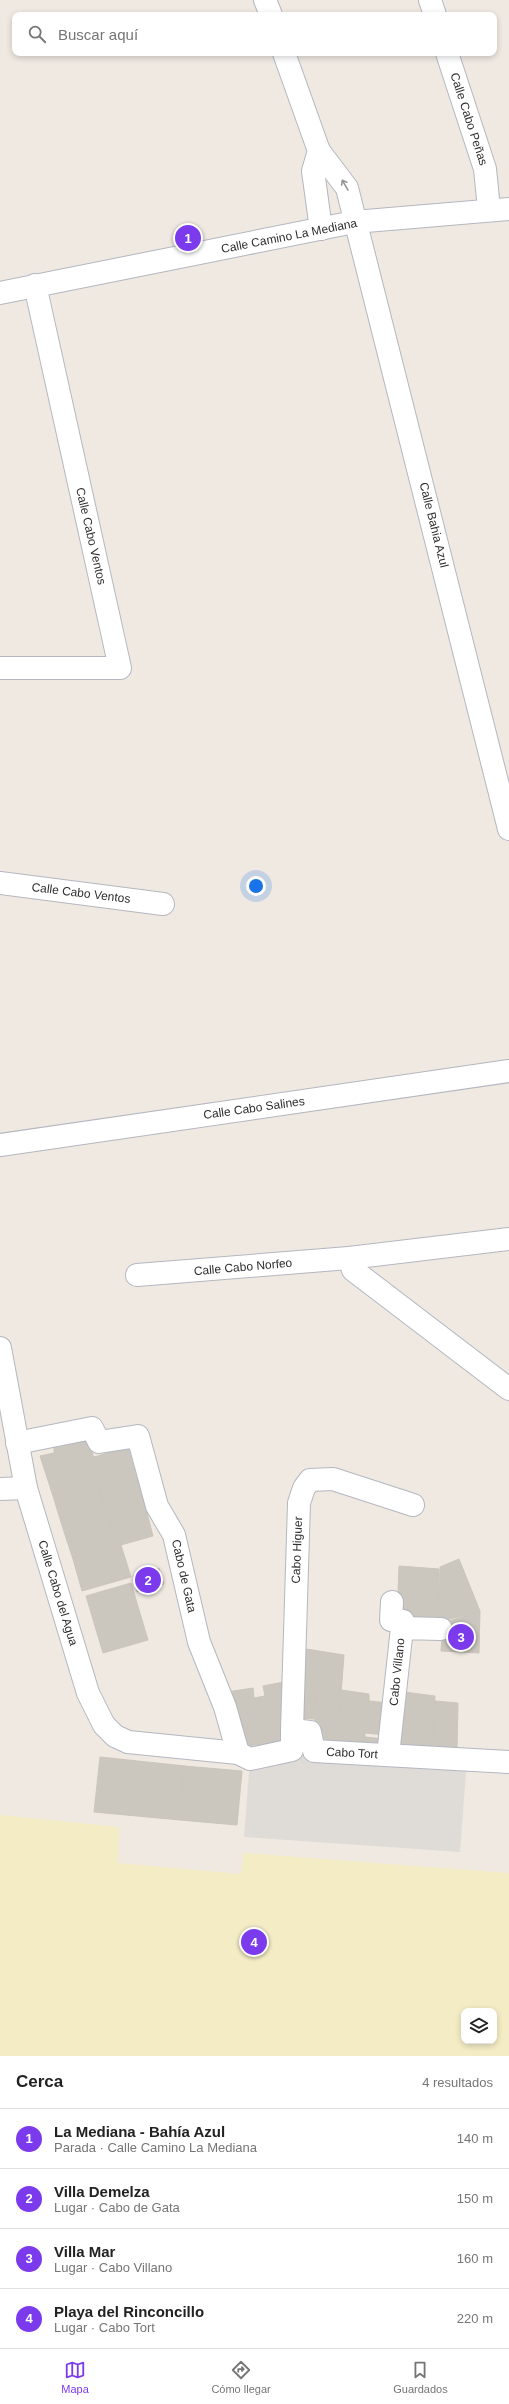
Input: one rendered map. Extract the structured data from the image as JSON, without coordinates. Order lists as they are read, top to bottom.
{
  "streets": {
    "street": [
      "Calle Cabo Peñas",
      "Calle Camino La Mediana",
      "Calle Bahia Azul",
      "Calle Cabo Ventos",
      "Calle Cabo Salines",
      "Calle Cabo Norfeo",
      "Cabo Higuer",
      "Cabo de Gata",
      "Calle Cabo del Agua",
      "Cabo Villano",
      "Cabo Tort"
    ]
  },
  "crossings": [
    ["Calle Cabo Peñas", "Calle Camino La Mediana"],
    ["Calle Camino La Mediana", "Calle Bahia Azul"],
    ["Calle Camino La Mediana", "Calle Cabo Ventos"],
    ["Cabo Higuer", "Cabo Tort"],
    ["Cabo de Gata", "Calle Cabo del Agua"],
    ["Cabo Villano", "Cabo Tort"]
  ],
  "page": {
    "search": "Buscar aquí",
    "pins": [
      "1",
      "2",
      "3",
      "4"
    ],
    "heading": ["Cerca", "4 resultados"],
    "list": [
      {
        "mark": "1",
        "name": "La Mediana - Bahía Azul",
        "note": "Parada · Calle Camino La Mediana",
        "value": "140 m"
      },
      {
        "mark": "2",
        "name": "Villa Demelza",
        "note": "Lugar · Cabo de Gata",
        "value": "150 m"
      },
      {
        "mark": "3",
        "name": "Villa Mar",
        "note": "Lugar · Cabo Villano",
        "value": "160 m"
      },
      {
        "mark": "4",
        "name": "Playa del Rinconcillo",
        "note": "Lugar · Cabo Tort",
        "value": "220 m"
      }
    ],
    "nav": ["Mapa", "Cómo llegar", "Guardados"]
  }
}
